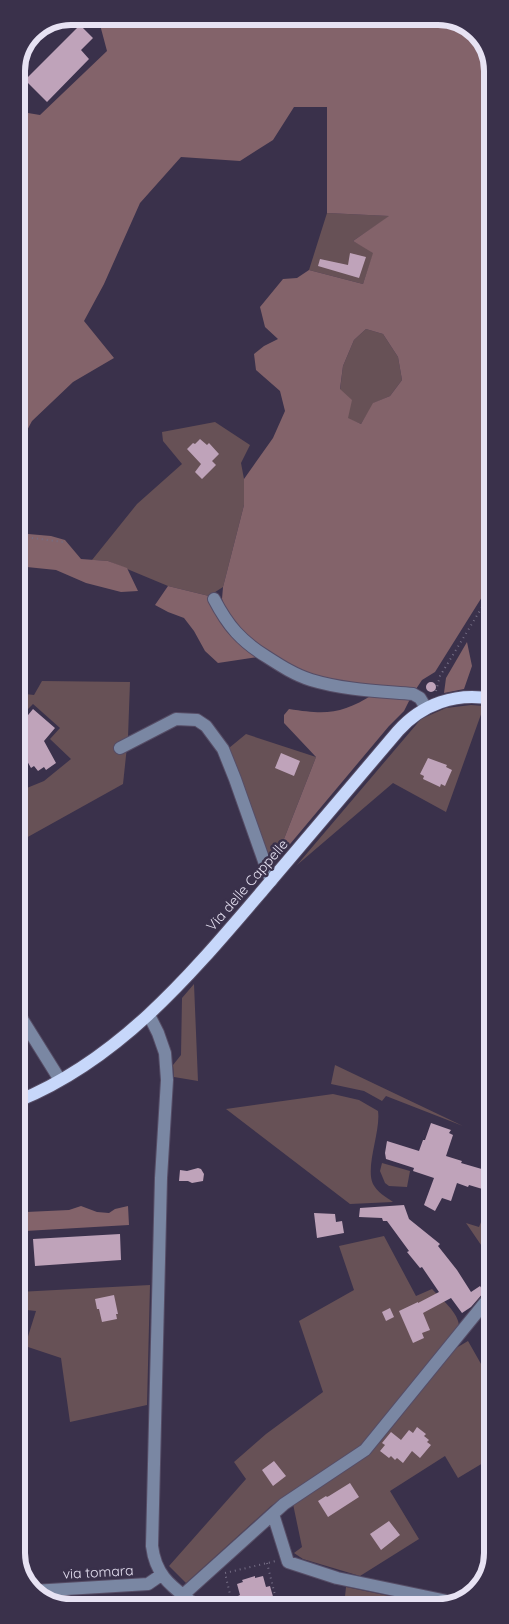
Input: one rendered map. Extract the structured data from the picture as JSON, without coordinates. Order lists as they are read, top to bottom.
{
  "streets": {
    "main road": ["Via delle Cappelle"],
    "street": ["via tomara"]
  }
}
